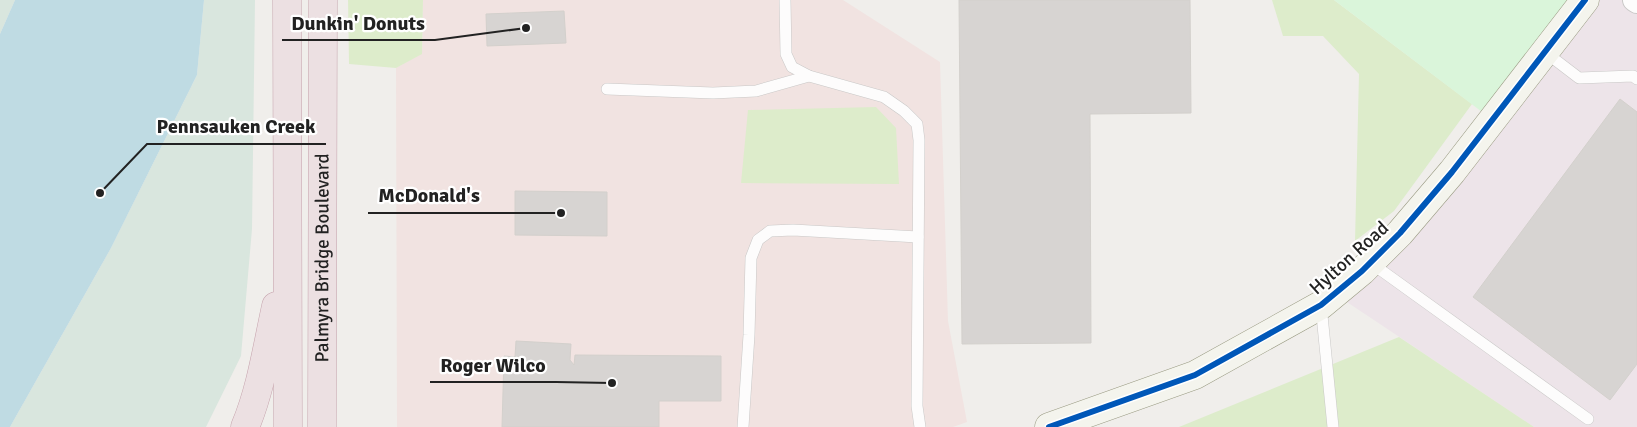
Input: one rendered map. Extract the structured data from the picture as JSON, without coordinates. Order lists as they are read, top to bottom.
{
  "streets": {
    "highway": ["Palmyra Bridge Boulevard"],
    "street": ["Hylton Road"]
  },
  "places": [
    "Dunkin' Donuts",
    "Pennsauken Creek",
    "McDonald's",
    "Roger Wilco"
  ]
}
